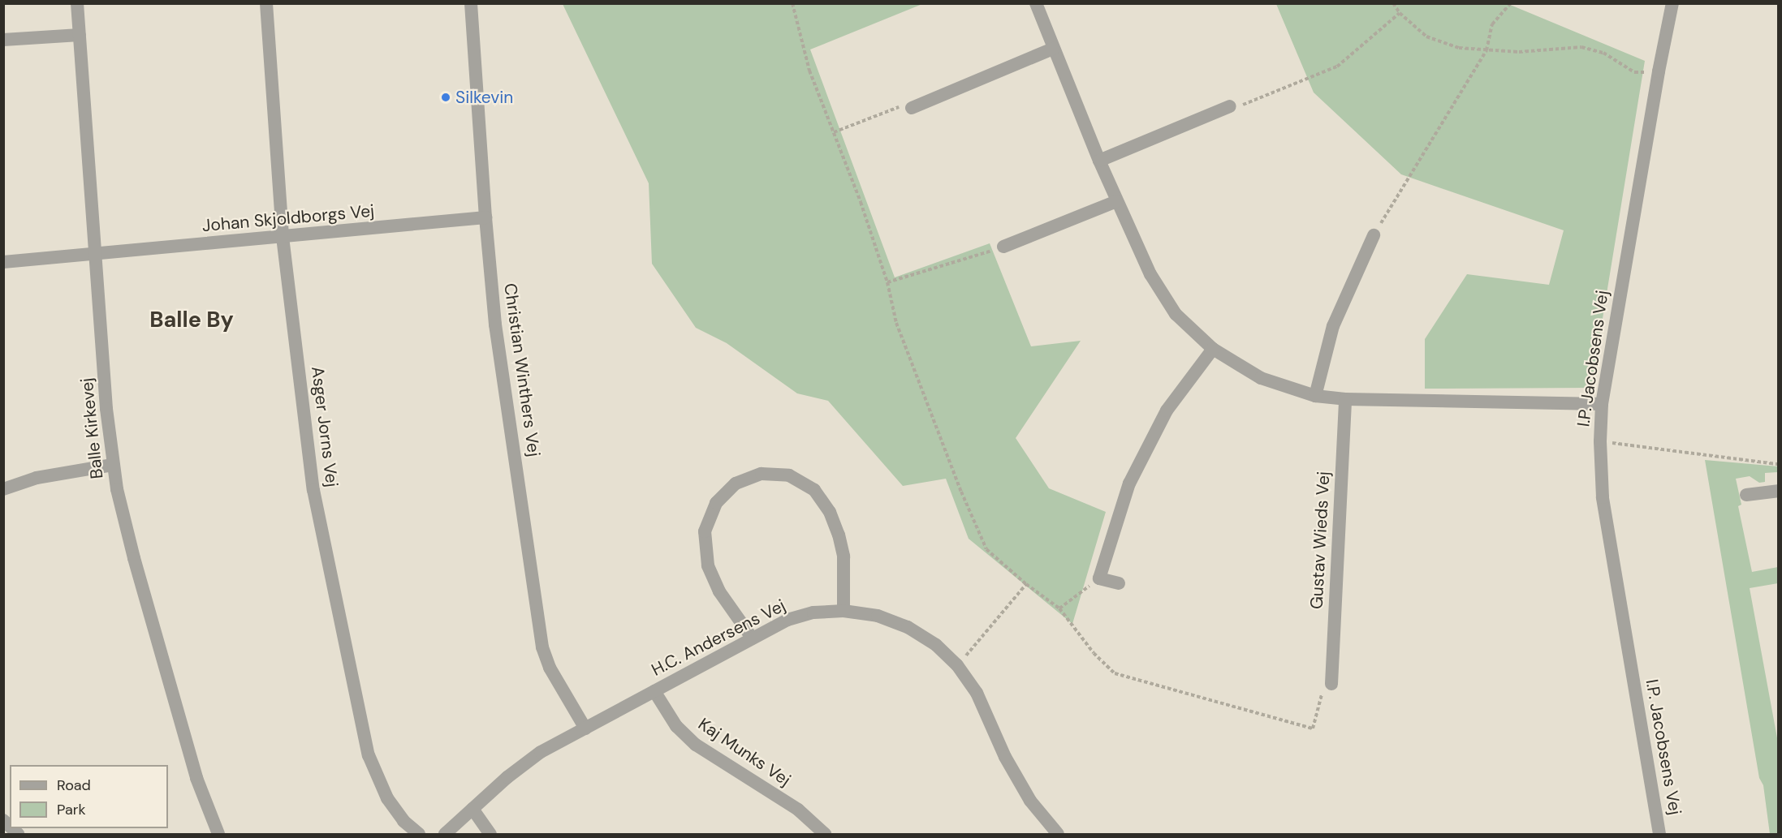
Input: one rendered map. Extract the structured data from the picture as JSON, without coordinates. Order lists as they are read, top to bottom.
{
  "streets": {
    "street": [
      "Johan Skjoldborgs Vej",
      "I.P. Jacobsens Vej",
      "Christian Winthers Vej",
      "Asger Jorns Vej",
      "Balle Kirkevej",
      "Gustav Wieds Vej",
      "H.C. Andersens Vej",
      "Kaj Munks Vej"
    ]
  },
  "crossings": [
    ["Johan Skjoldborgs Vej", "Christian Winthers Vej"],
    ["Johan Skjoldborgs Vej", "Asger Jorns Vej"],
    ["Johan Skjoldborgs Vej", "Balle Kirkevej"],
    ["Christian Winthers Vej", "H.C. Andersens Vej"],
    ["H.C. Andersens Vej", "Kaj Munks Vej"]
  ],
  "districts": ["Balle By"],
  "places": ["Silkevin"],
  "legend": ["Road", "Park"]
}
